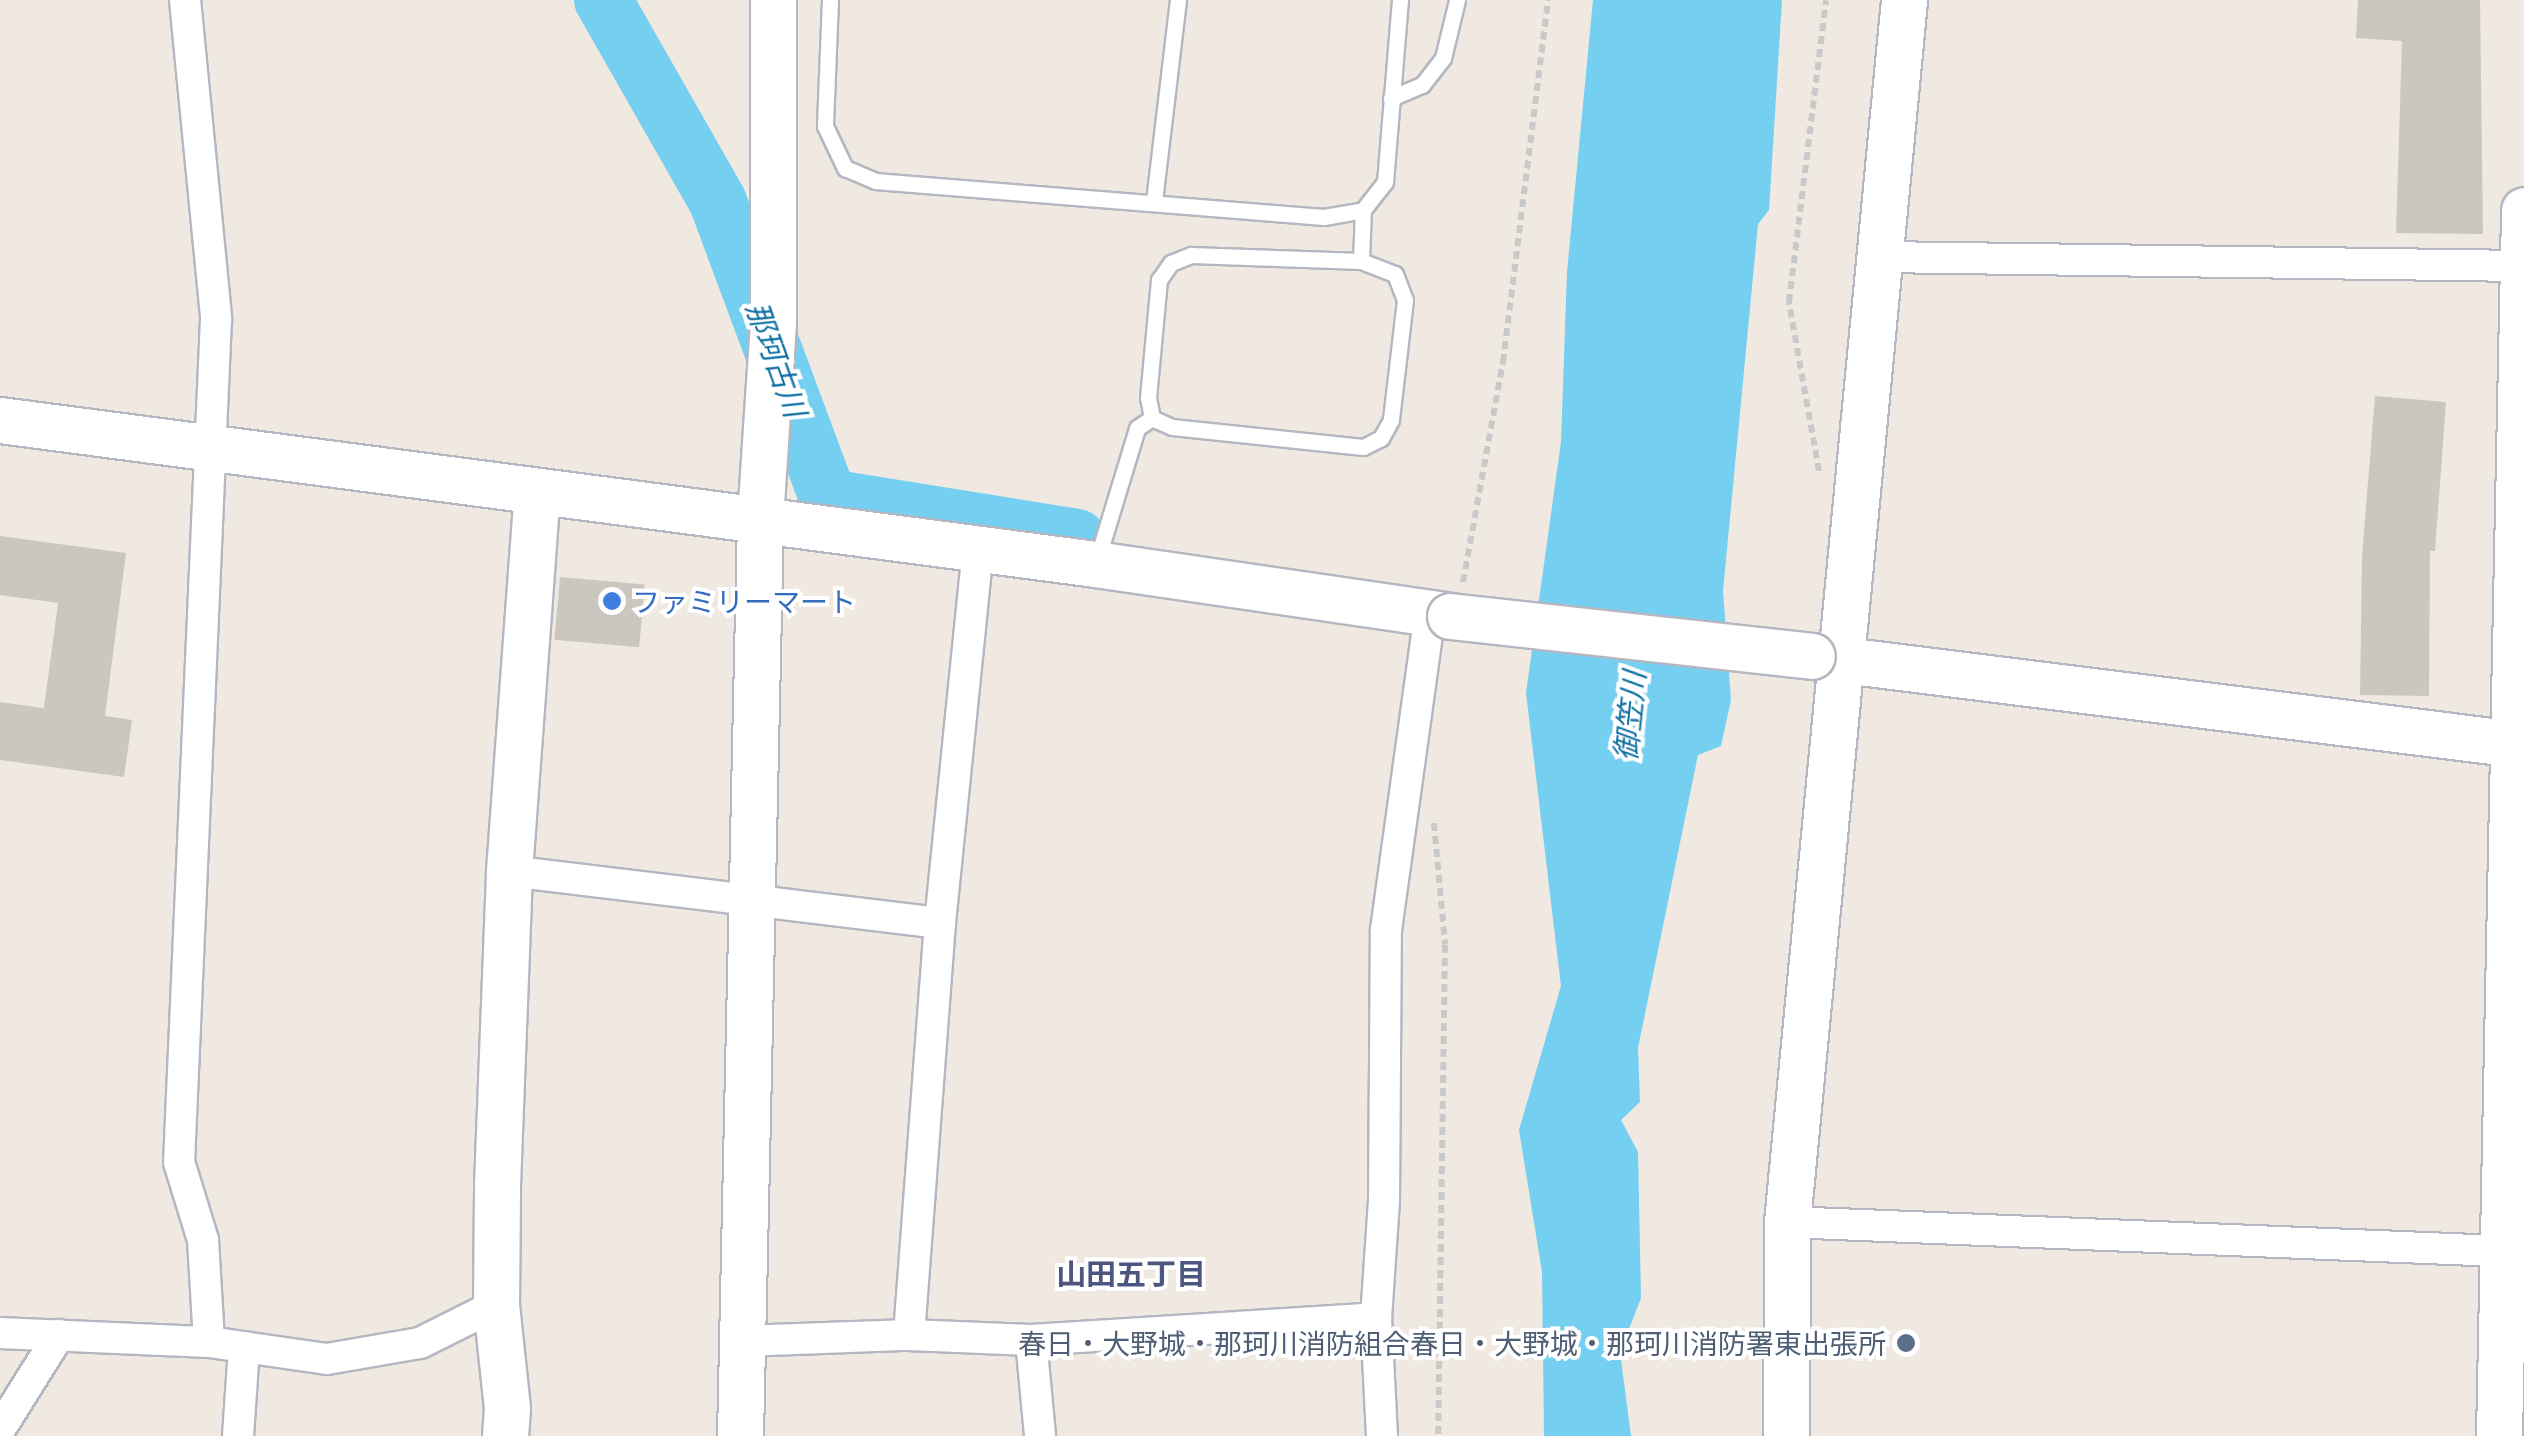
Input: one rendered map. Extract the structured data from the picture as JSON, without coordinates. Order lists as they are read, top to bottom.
{
  "districts": ["山田五丁目"],
  "water": ["那珂古川", "御笠川"],
  "places": ["ファミリーマート", "春日・大野城・那珂川消防組合春日・大野城・那珂川消防署東出張所"]
}
